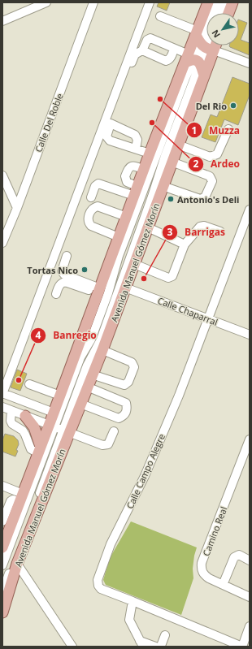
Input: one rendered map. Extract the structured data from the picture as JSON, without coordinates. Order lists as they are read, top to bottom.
{
  "streets": {
    "main road": ["Avenida Manuel Gómez Morín"],
    "street": [
      "Calle Del Roble",
      "Calle Chaparral",
      "Calle Campo Alegre",
      "Camino Real"
    ]
  },
  "crossings": [
    ["Avenida Manuel Gómez Morín", "Calle Chaparral"],
    ["Calle Chaparral", "Calle Campo Alegre"]
  ],
  "places": [
    "Muzza",
    "Del Rio",
    "Ardeo",
    "Antonio's Deli",
    "Tortas Nico",
    "Barrigas",
    "Banregio"
  ],
  "north": "bottom left"
}
